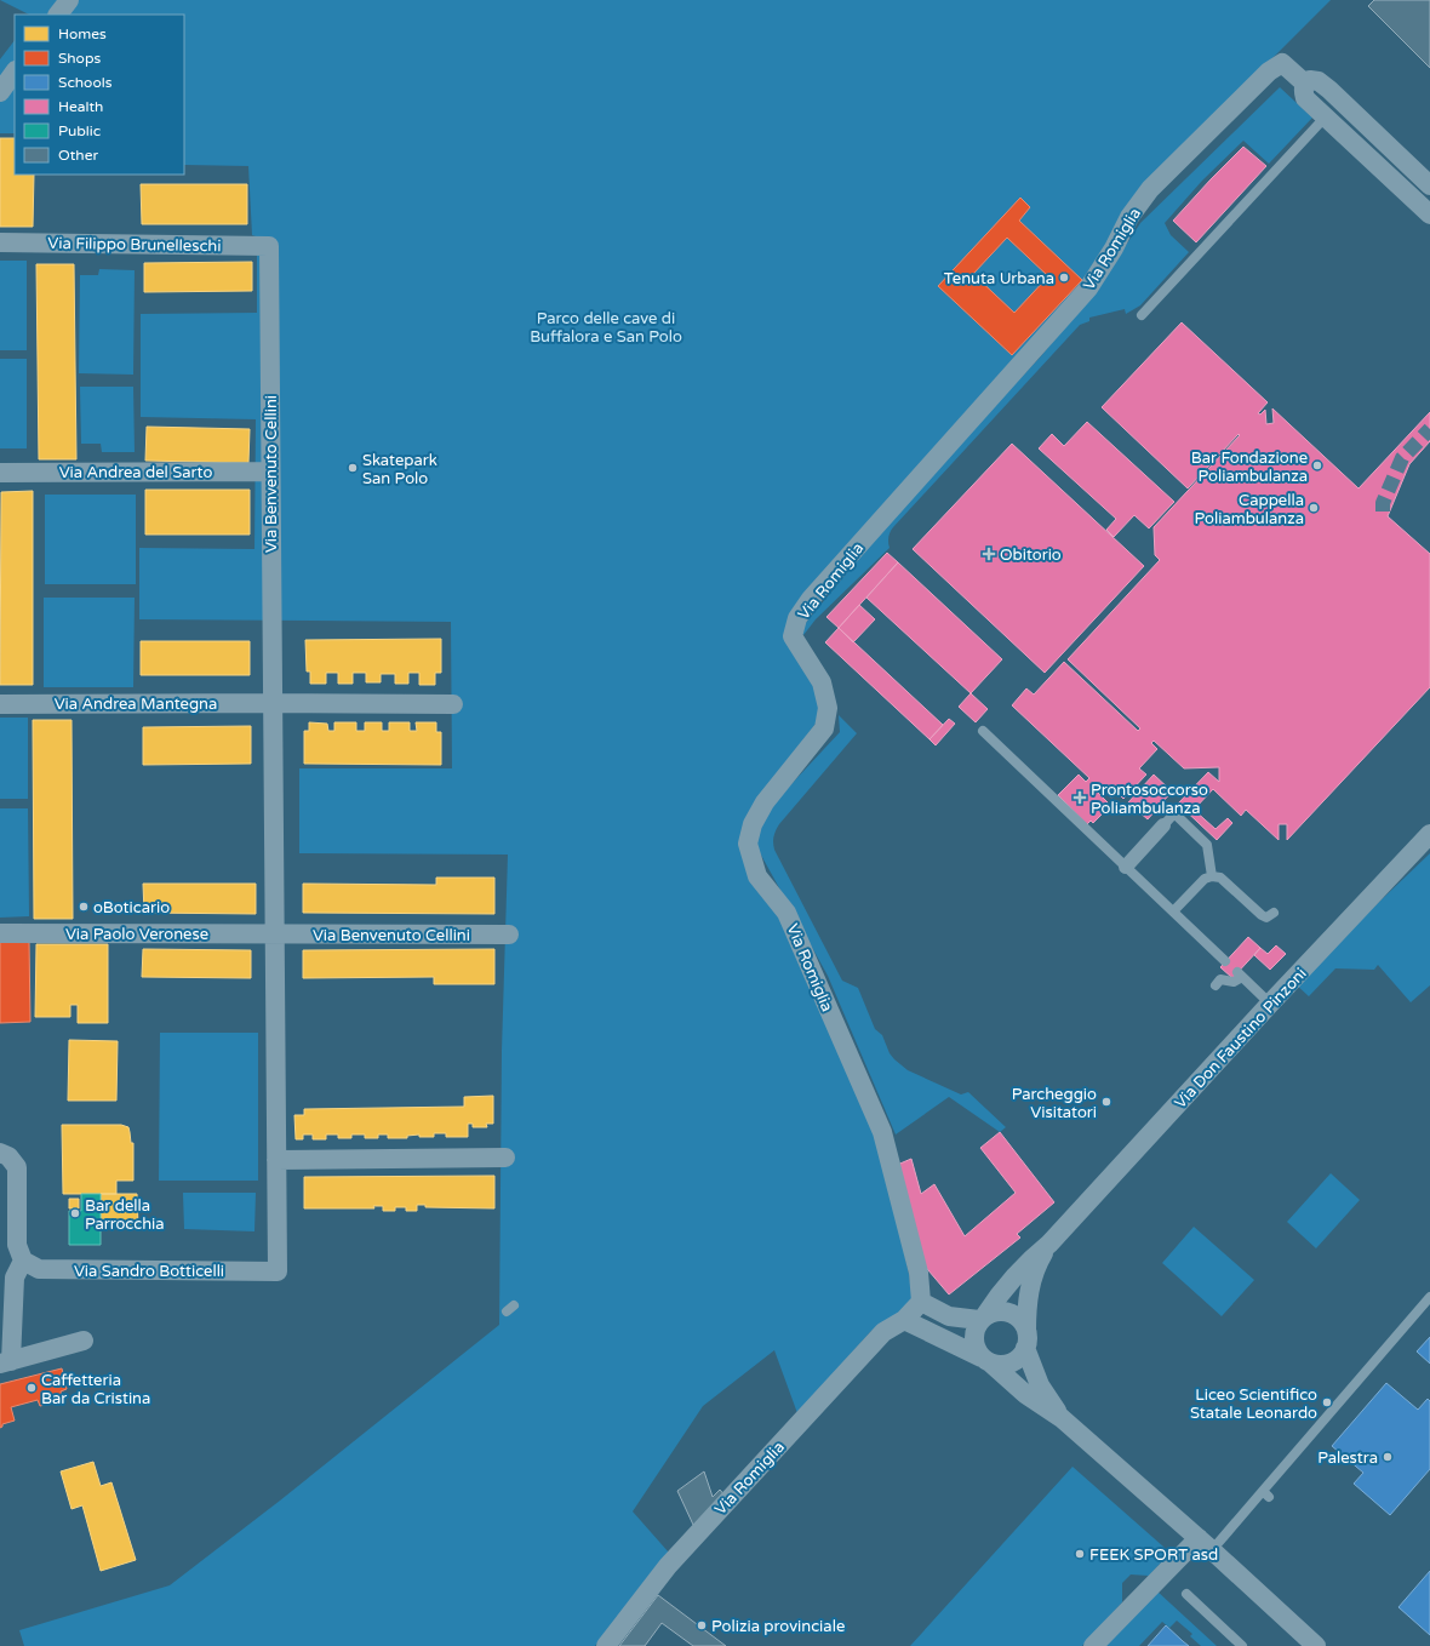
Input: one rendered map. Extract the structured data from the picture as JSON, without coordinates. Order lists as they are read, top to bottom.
{
  "streets": {
    "street": [
      "Via Filippo Brunelleschi",
      "Via Romiglia",
      "Via Andrea del Sarto",
      "Via Benvenuto Cellini",
      "Via Andrea Mantegna",
      "Via Paolo Veronese",
      "Via Don Faustino Pinzoni",
      "Via Sandro Botticelli"
    ]
  },
  "crossings": [
    ["Via Filippo Brunelleschi", "Via Benvenuto Cellini"],
    ["Via Andrea del Sarto", "Via Benvenuto Cellini"],
    ["Via Benvenuto Cellini", "Via Andrea Mantegna"],
    ["Via Benvenuto Cellini", "Via Paolo Veronese"],
    ["Via Benvenuto Cellini", "Via Sandro Botticelli"]
  ],
  "parks": ["Parco delle cave di Buffalora e San Polo"],
  "places": {
    "other": [
      "Tenuta Urbana",
      "Bar Fondazione Poliambulanza",
      "Skatepark San Polo",
      "Cappella Poliambulanza",
      "oBoticario",
      "Parcheggio Visitatori",
      "Bar della Parrocchia",
      "Caffetteria Bar da Cristina",
      "Liceo Scientifico Statale Leonardo",
      "Palestra",
      "FEEK SPORT asd",
      "Polizia provinciale"
    ],
    "health": ["Obitorio", "Prontosoccorso Poliambulanza"]
  },
  "legend": [
    "Homes",
    "Shops",
    "Schools",
    "Health",
    "Public",
    "Other"
  ]
}
